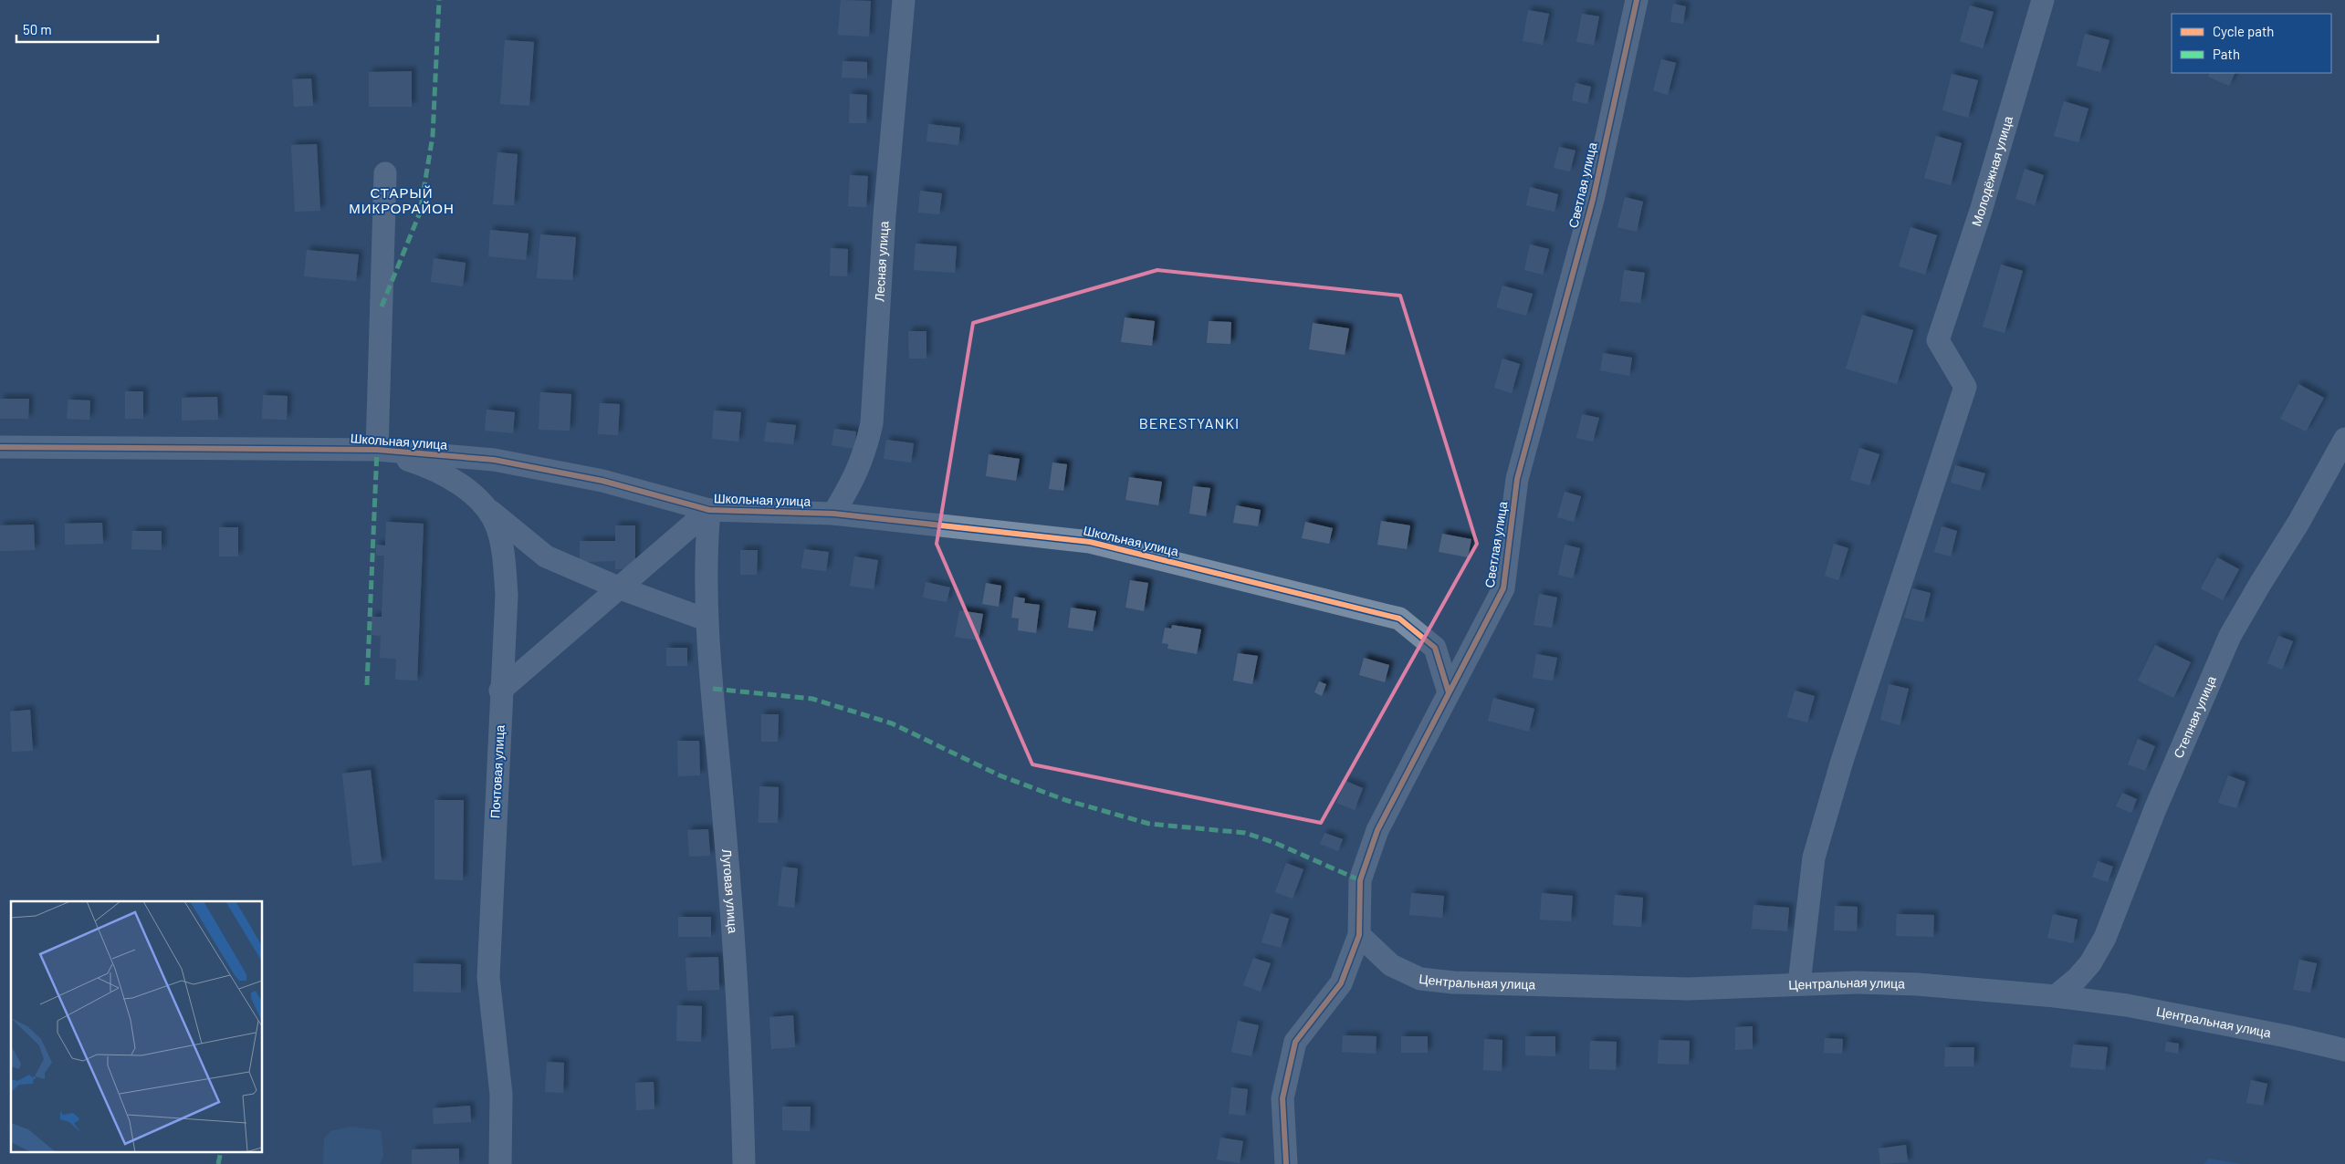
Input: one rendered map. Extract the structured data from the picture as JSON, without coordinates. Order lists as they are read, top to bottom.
{
  "streets": {
    "street": [
      "Молодёжная улица",
      "Светлая улица",
      "Лесная улица",
      "Школьная улица",
      "Степная улица",
      "Почтовая улица",
      "Луговая улица",
      "Центральная улица"
    ]
  },
  "crossings": [
    ["Молодёжная улица", "Центральная улица"],
    ["Светлая улица", "Школьная улица"],
    ["Светлая улица", "Центральная улица"],
    ["Лесная улица", "Школьная улица"],
    ["Школьная улица", "Почтовая улица"],
    ["Школьная улица", "Луговая улица"],
    ["Степная улица", "Центральная улица"]
  ],
  "districts": ["СТАРЫЙ МИКРОРАЙОН", "BERESTYANKI"],
  "legend": ["Cycle path", "Path"],
  "scale_bar": "50 m"
}
